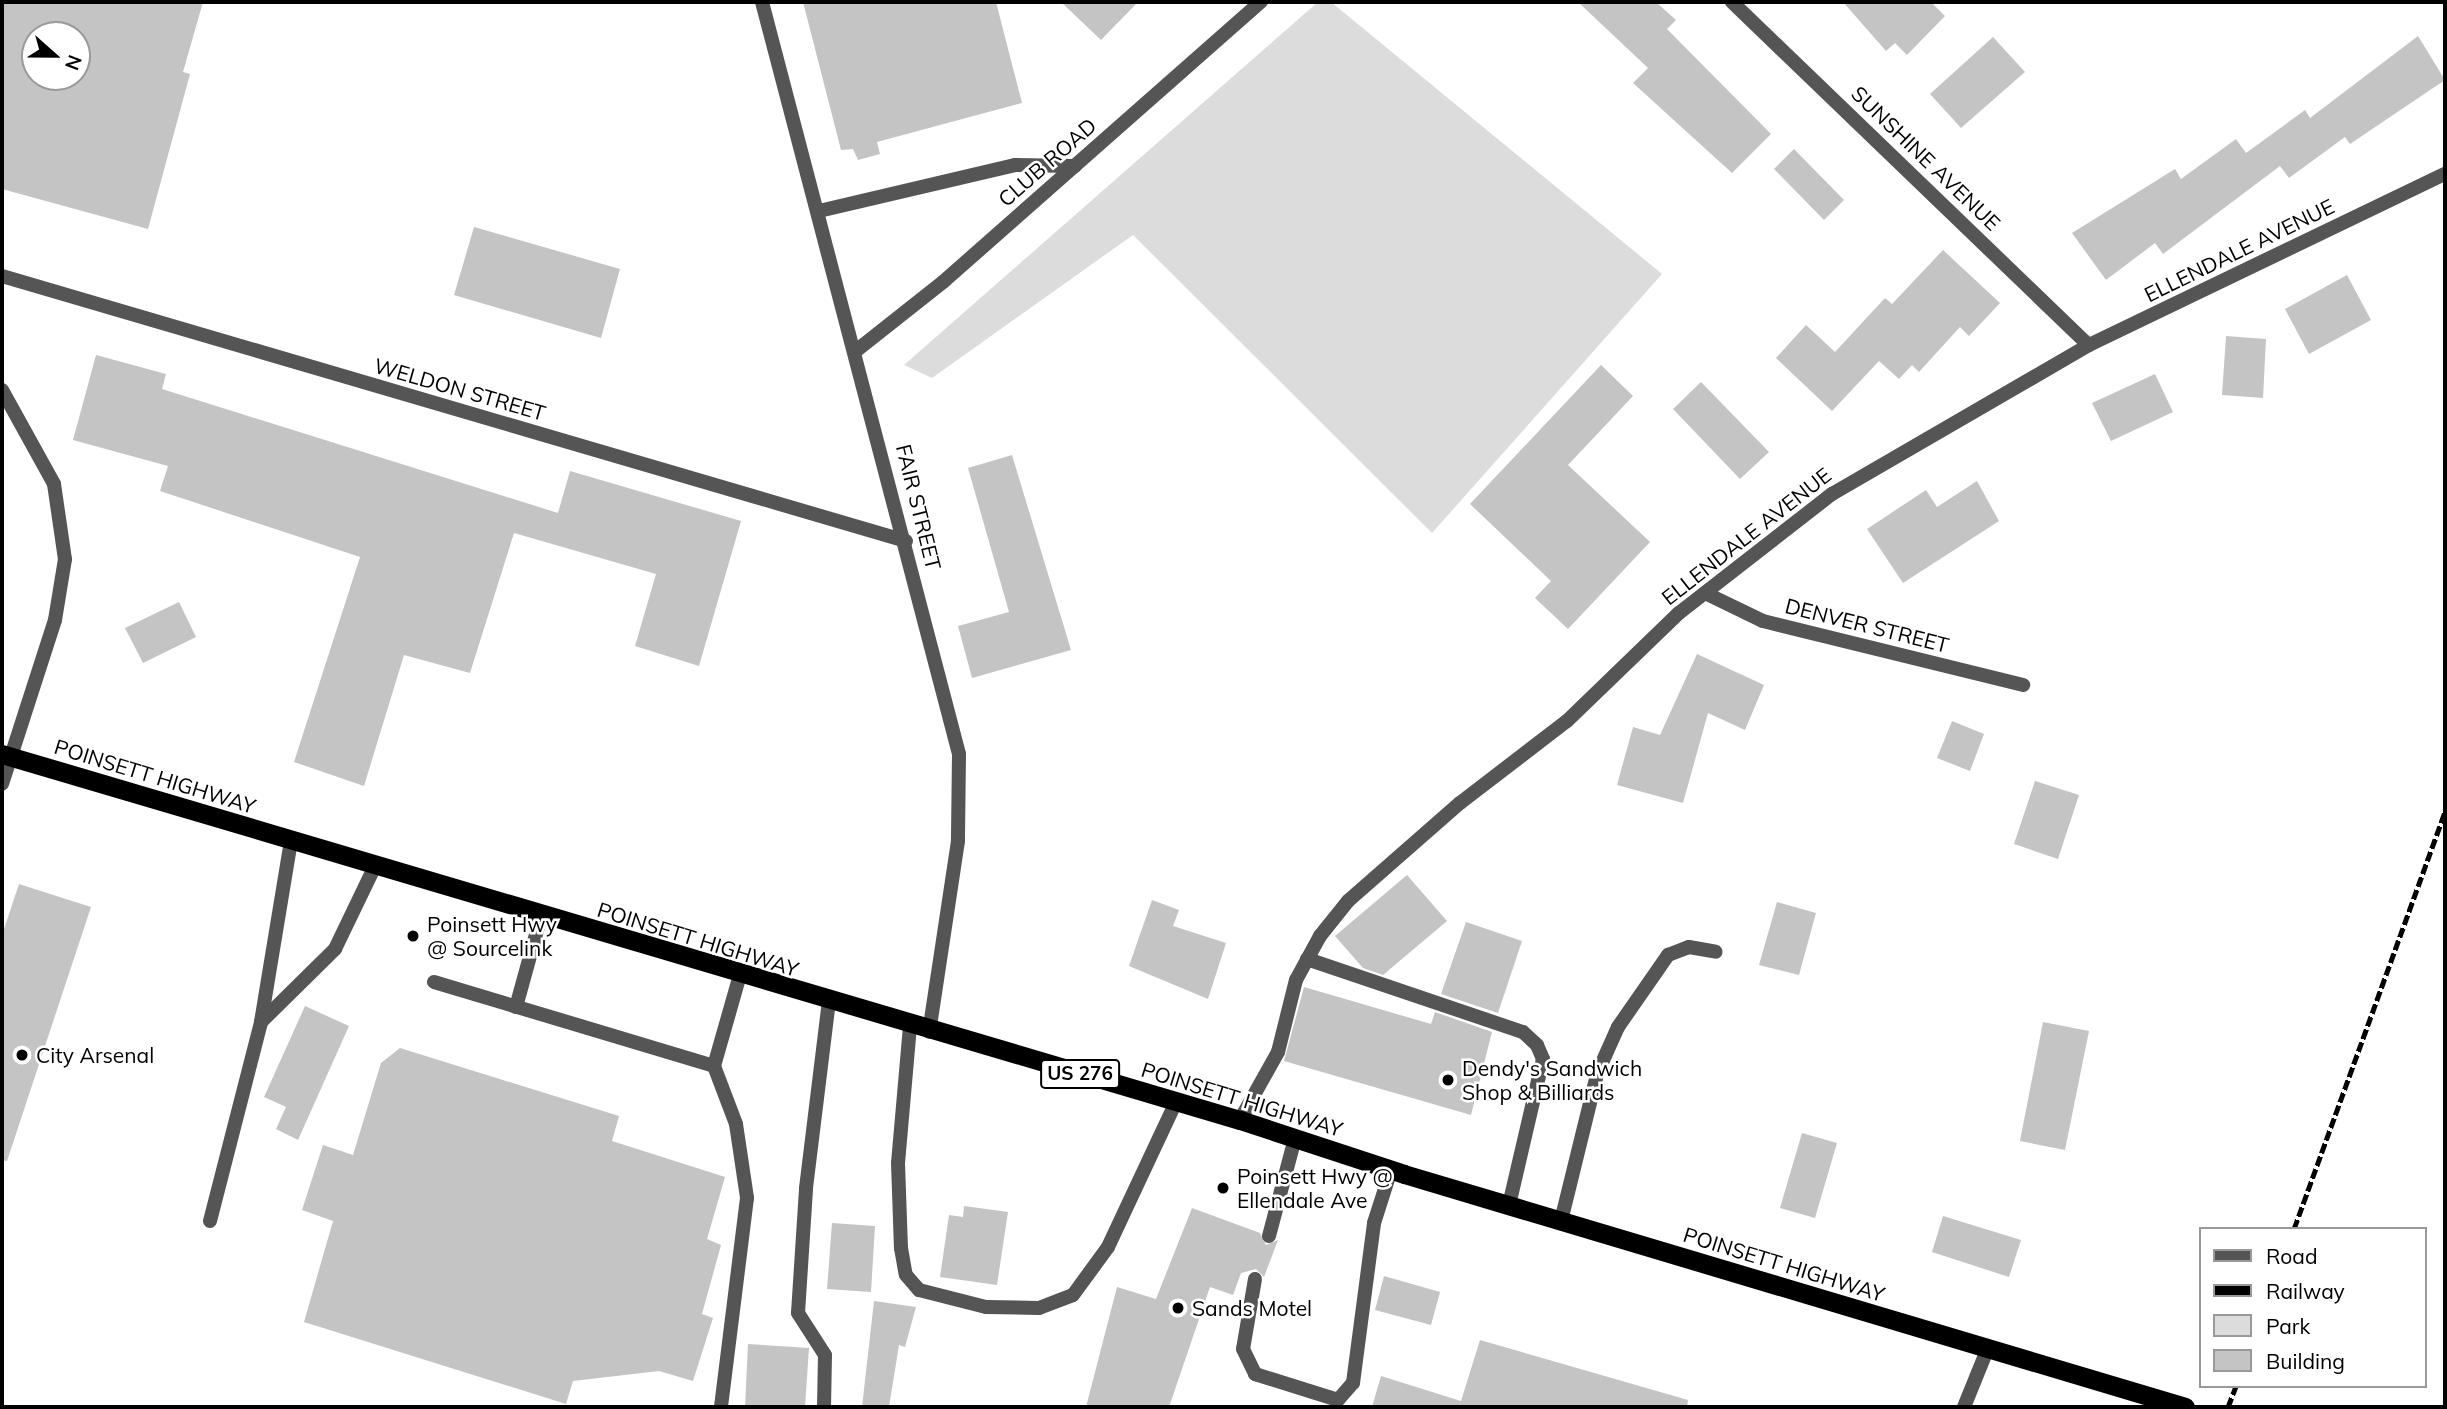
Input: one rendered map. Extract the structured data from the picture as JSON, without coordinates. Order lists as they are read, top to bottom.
{
  "streets": {
    "highway": ["POINSETT HIGHWAY", "US 276"],
    "street": [
      "SUNSHINE AVENUE",
      "CLUB ROAD",
      "ELLENDALE AVENUE",
      "WELDON STREET",
      "FAIR STREET",
      "DENVER STREET"
    ]
  },
  "crossings": [
    ["SUNSHINE AVENUE", "ELLENDALE AVENUE"],
    ["CLUB ROAD", "FAIR STREET"],
    ["ELLENDALE AVENUE", "DENVER STREET"],
    ["ELLENDALE AVENUE", "POINSETT HIGHWAY"],
    ["WELDON STREET", "FAIR STREET"],
    ["FAIR STREET", "POINSETT HIGHWAY"]
  ],
  "places": [
    "Poinsett Hwy @ Sourcelink",
    "City Arsenal",
    "Dendy's Sandwich Shop & Billiards",
    "Poinsett Hwy @ Ellendale Ave",
    "Sands Motel"
  ],
  "legend": [
    "Road",
    "Railway",
    "Park",
    "Building"
  ],
  "north": "right"
}
